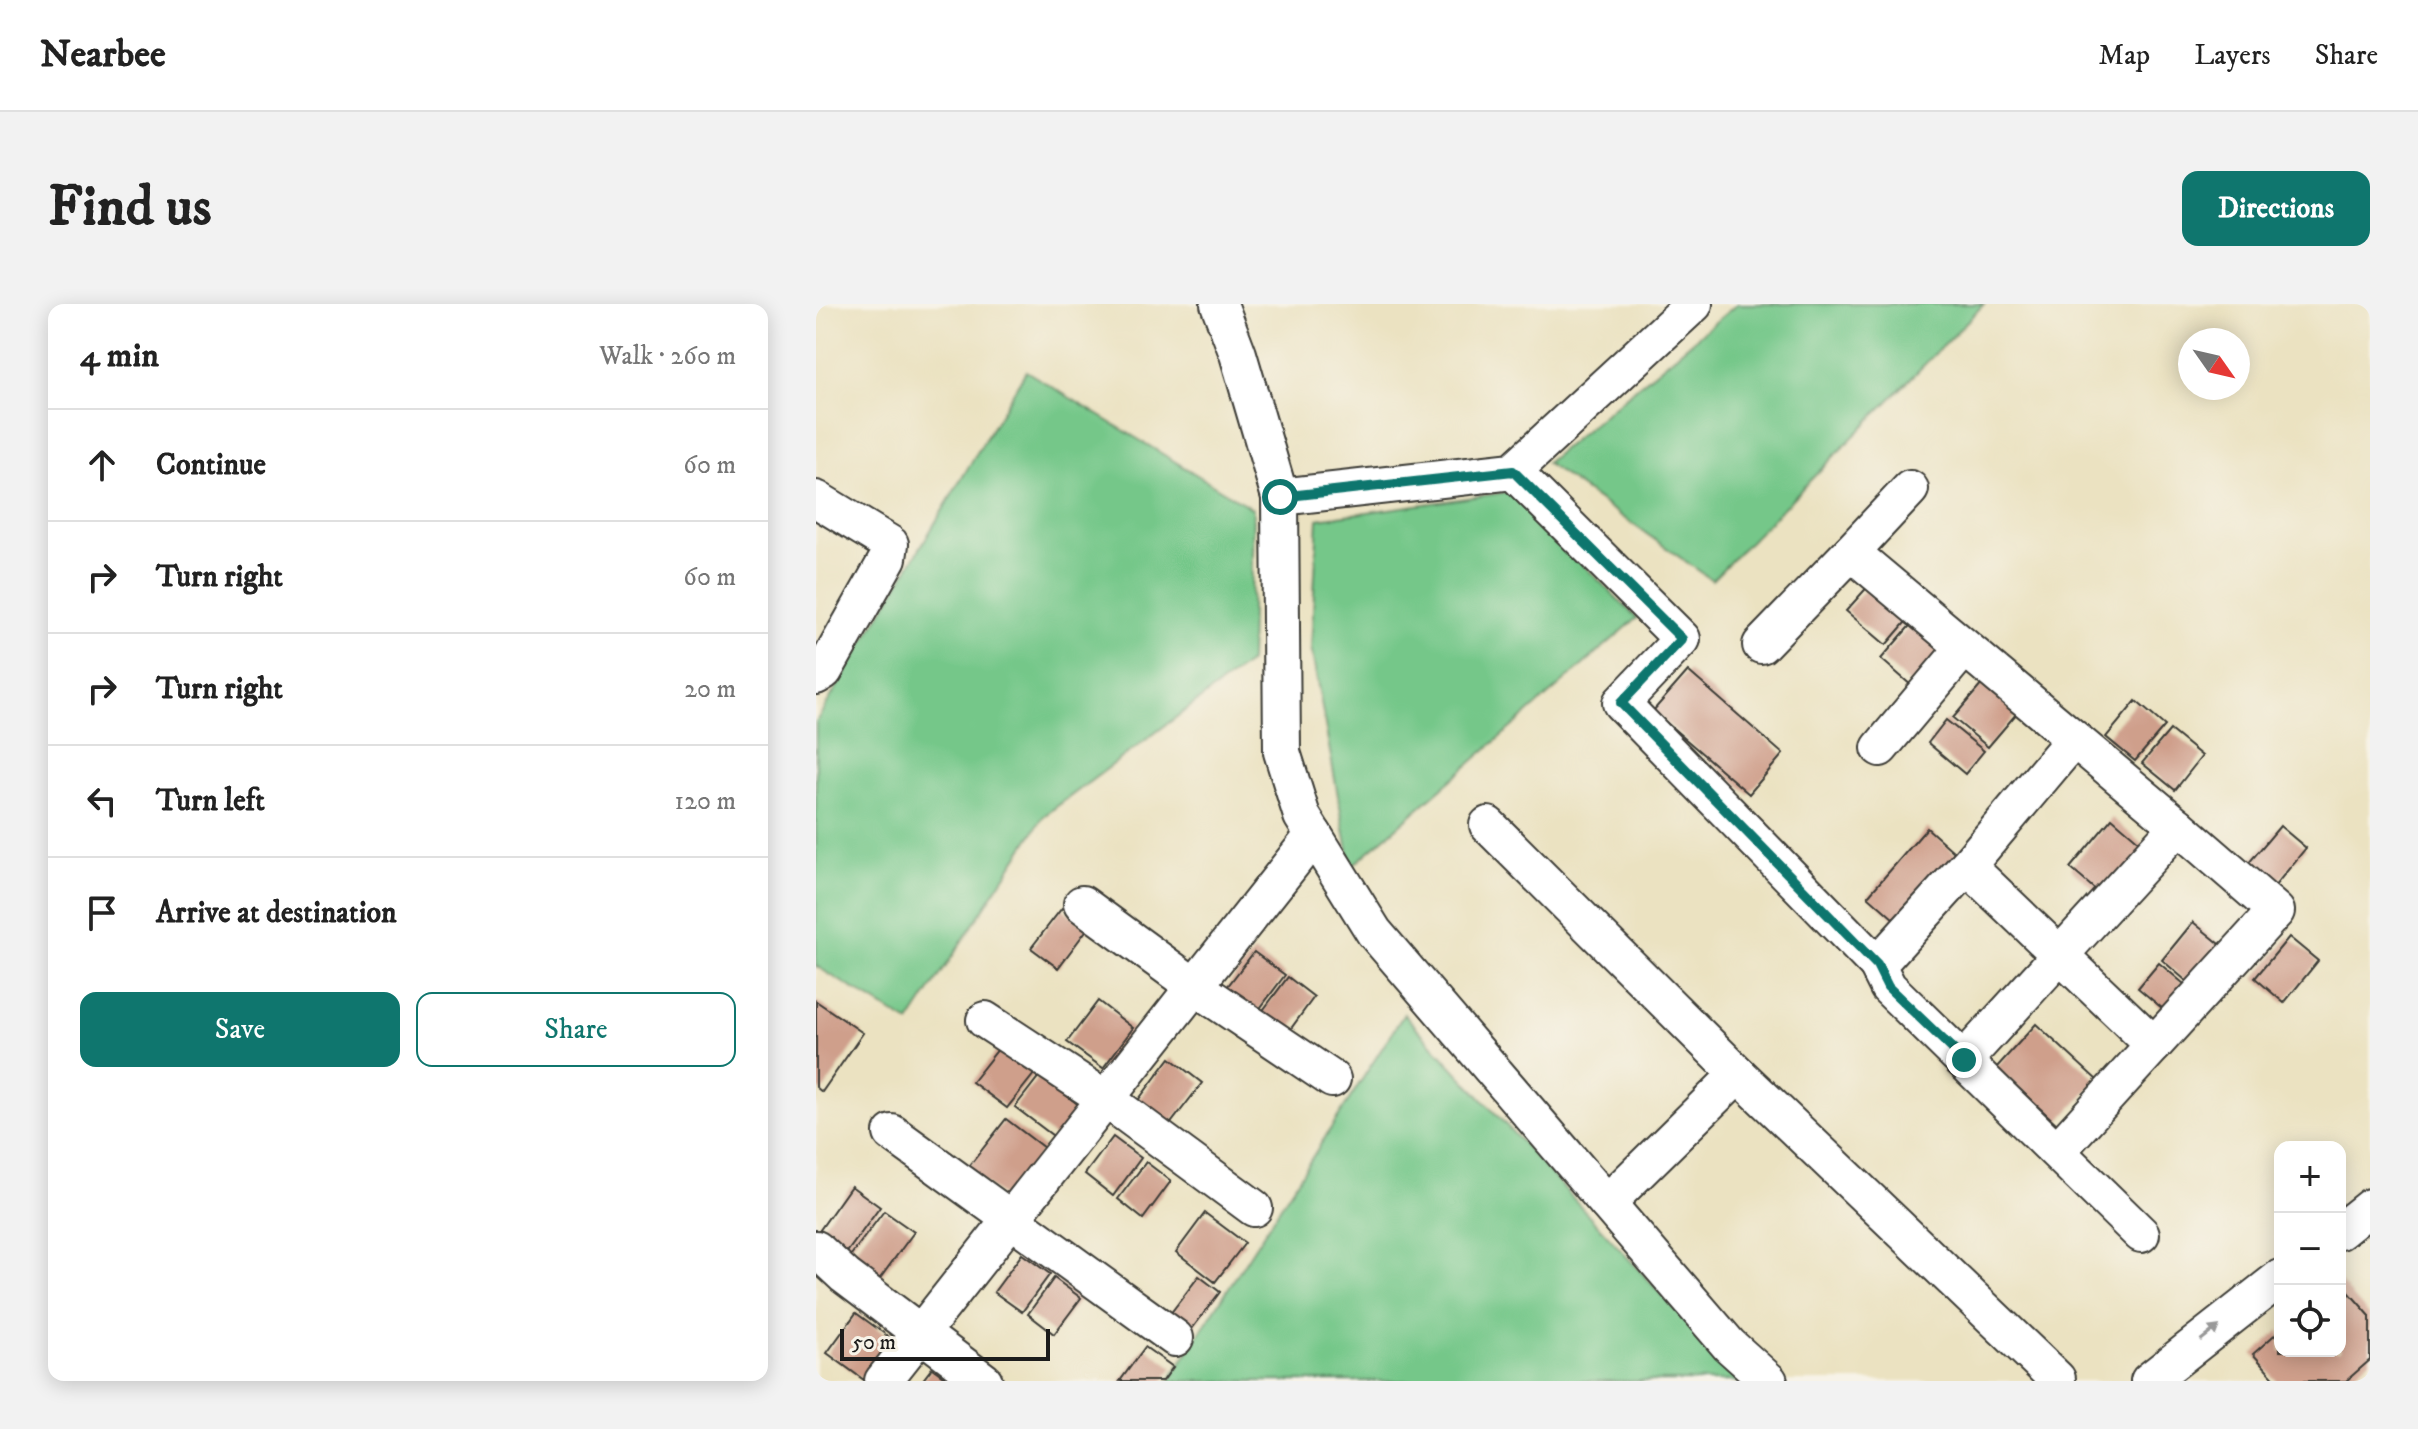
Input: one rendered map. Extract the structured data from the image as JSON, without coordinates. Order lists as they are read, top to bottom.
{
  "scale_bar": "50 m",
  "north": "bottom right",
  "page": {
    "header": "Nearbee",
    "nav": ["Map", "Layers", "Share"],
    "buttons": [
      "Directions",
      ["Save", "Share"]
    ],
    "title": "Find us",
    "heading": ["4 min", "Walk · 260 m"],
    "list": [
      ["Continue", "60 m"],
      ["Turn right", "60 m"],
      ["Turn right", "20 m"],
      ["Turn left", "120 m"],
      "Arrive at destination"
    ],
    "map_buttons": ["+", "−"],
    "scale": "50 m"
  }
}
